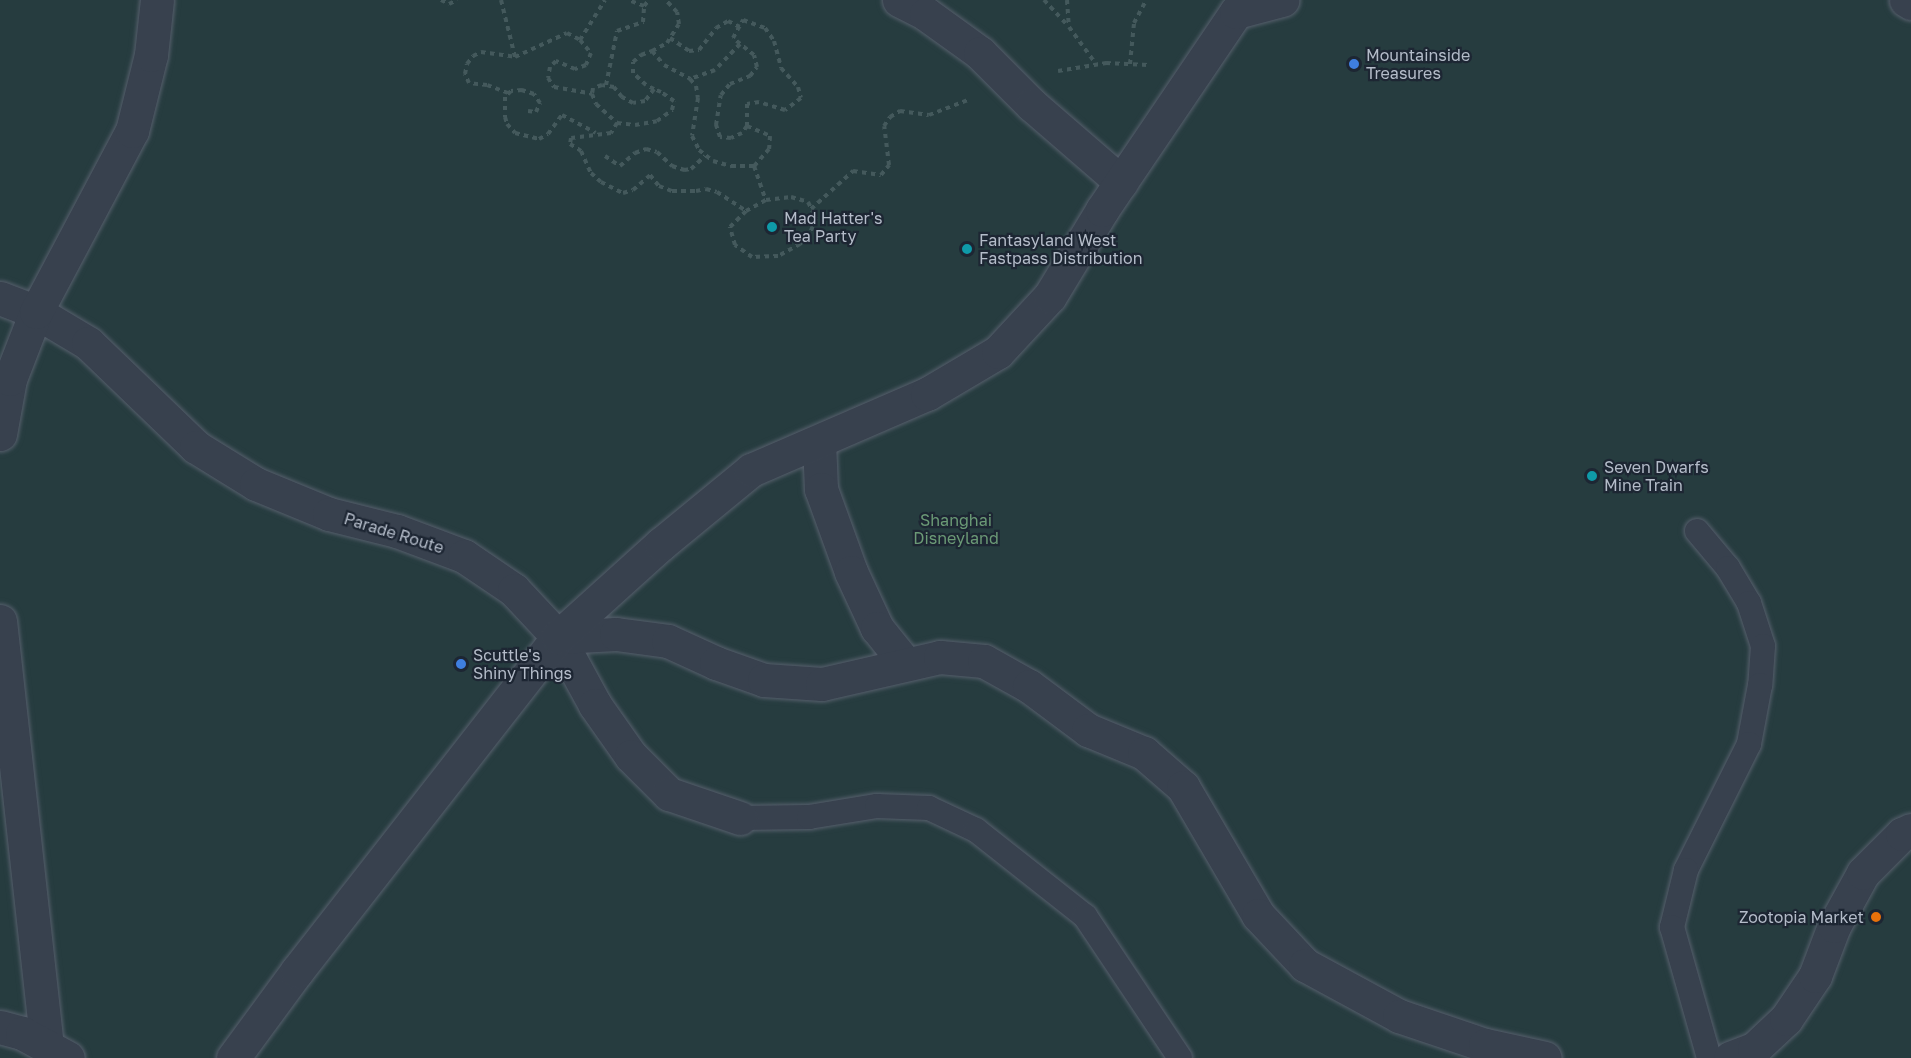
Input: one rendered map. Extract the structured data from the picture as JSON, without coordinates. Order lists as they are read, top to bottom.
{
  "streets": {
    "street": ["Parade Route"]
  },
  "parks": ["Shanghai Disneyland"],
  "places": [
    "Mountainside Treasures",
    "Mad Hatter's Tea Party",
    "Fantasyland West Fastpass Distribution",
    "Seven Dwarfs Mine Train",
    "Scuttle's Shiny Things",
    "Zootopia Market"
  ]
}
